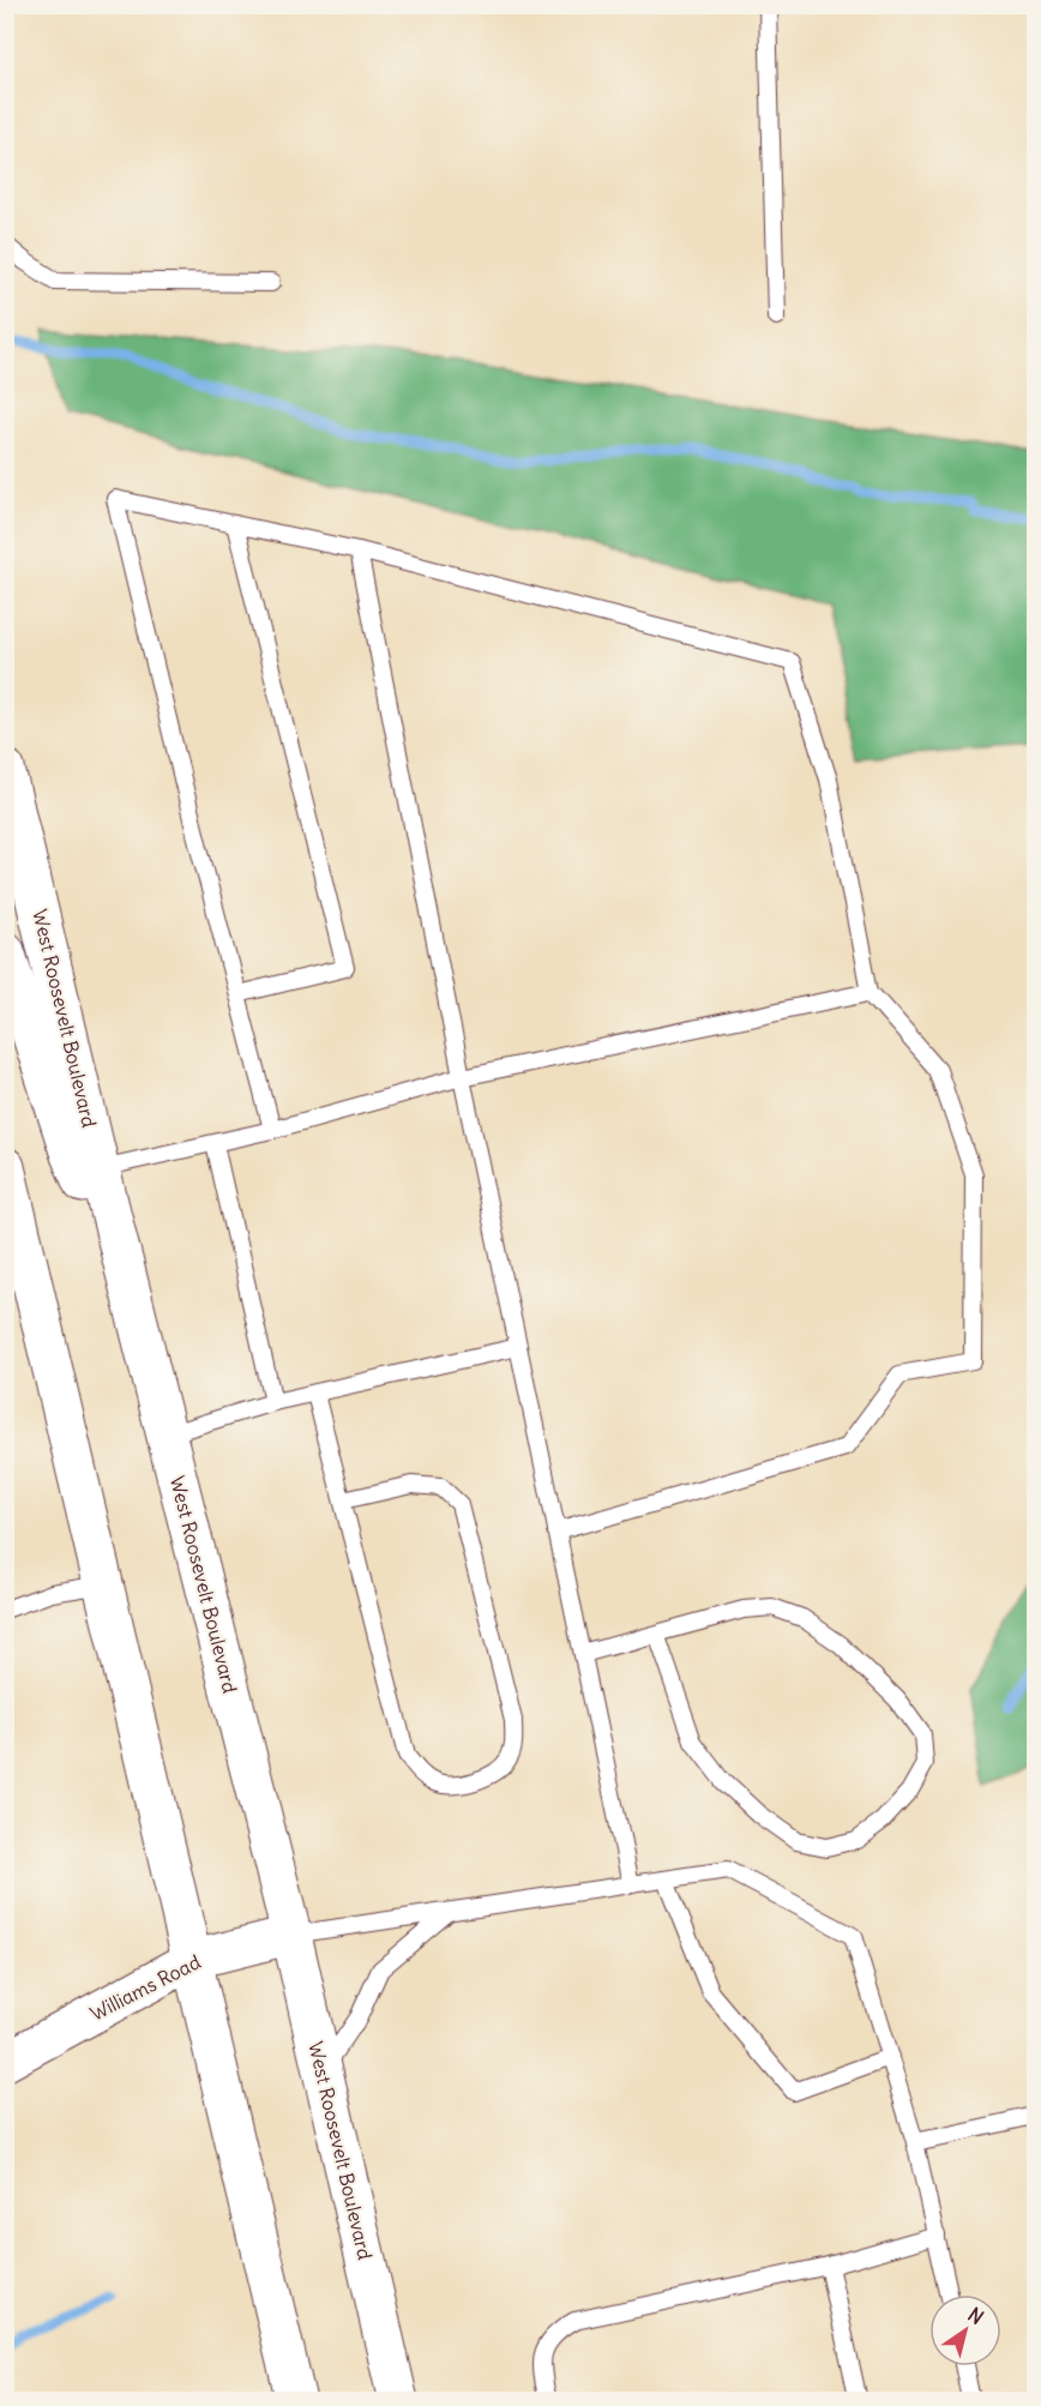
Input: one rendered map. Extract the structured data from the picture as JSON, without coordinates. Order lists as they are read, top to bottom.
{
  "streets": {
    "highway": ["West Roosevelt Boulevard"],
    "street": ["Williams Road"]
  },
  "crossings": [
    ["West Roosevelt Boulevard", "Williams Road"]
  ],
  "north": "top right"
}
